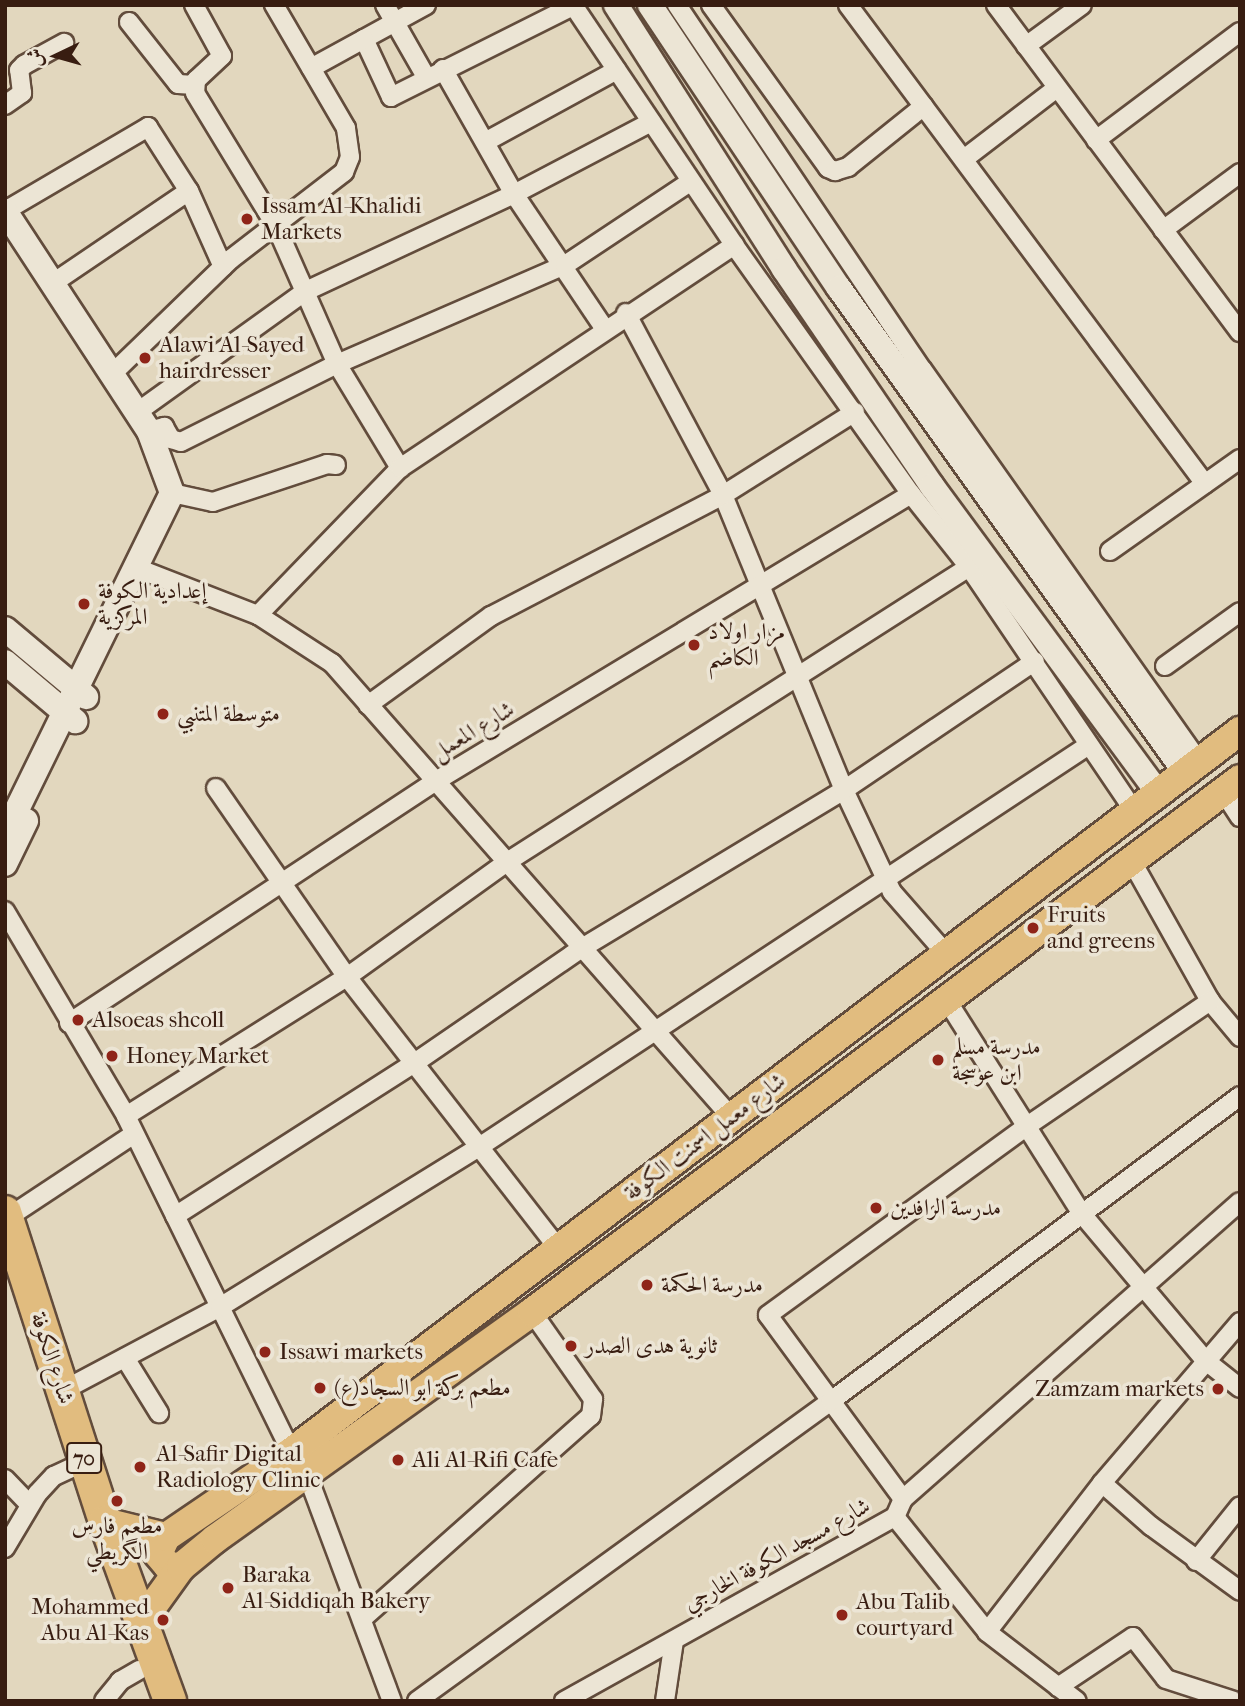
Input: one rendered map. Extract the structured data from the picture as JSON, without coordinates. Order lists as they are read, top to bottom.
{
  "streets": {
    "highway": ["شارع الكوفة", "70"],
    "main road": ["شارع معمل اسمنت الكوفة"],
    "street": ["شارع المعمل", "شارع مسجد الكوفة الخارجي"]
  },
  "crossings": [
    ["شارع معمل اسمنت الكوفة", "شارع الكوفة"]
  ],
  "places": [
    "Issam Al-Khalidi Markets",
    "Alawi Al-Sayed hairdresser",
    "إعدادية الكوفة المركزية",
    "مزار اولاد الكاضم",
    "متوسطة المتنبي",
    "Fruits and greens",
    "Alsoeas shcoll",
    "Honey Market",
    "مدرسة مسلم ابن عوسجة",
    "مدرسة الرافدين",
    "مدرسة الحكمة",
    "ثانوية هدى الصدر",
    "Issawi markets",
    "مطعم بركة ابو السجاد(ع)",
    "Zamzam markets",
    "Ali Al-Rifi Cafe",
    "Al-Safir Digital Radiology Clinic",
    "مطعم فارس الگريطي",
    "Baraka Al-Siddiqah Bakery",
    "Abu Talib courtyard",
    "Mohammed Abu Al-Kas"
  ],
  "north": "left"
}
